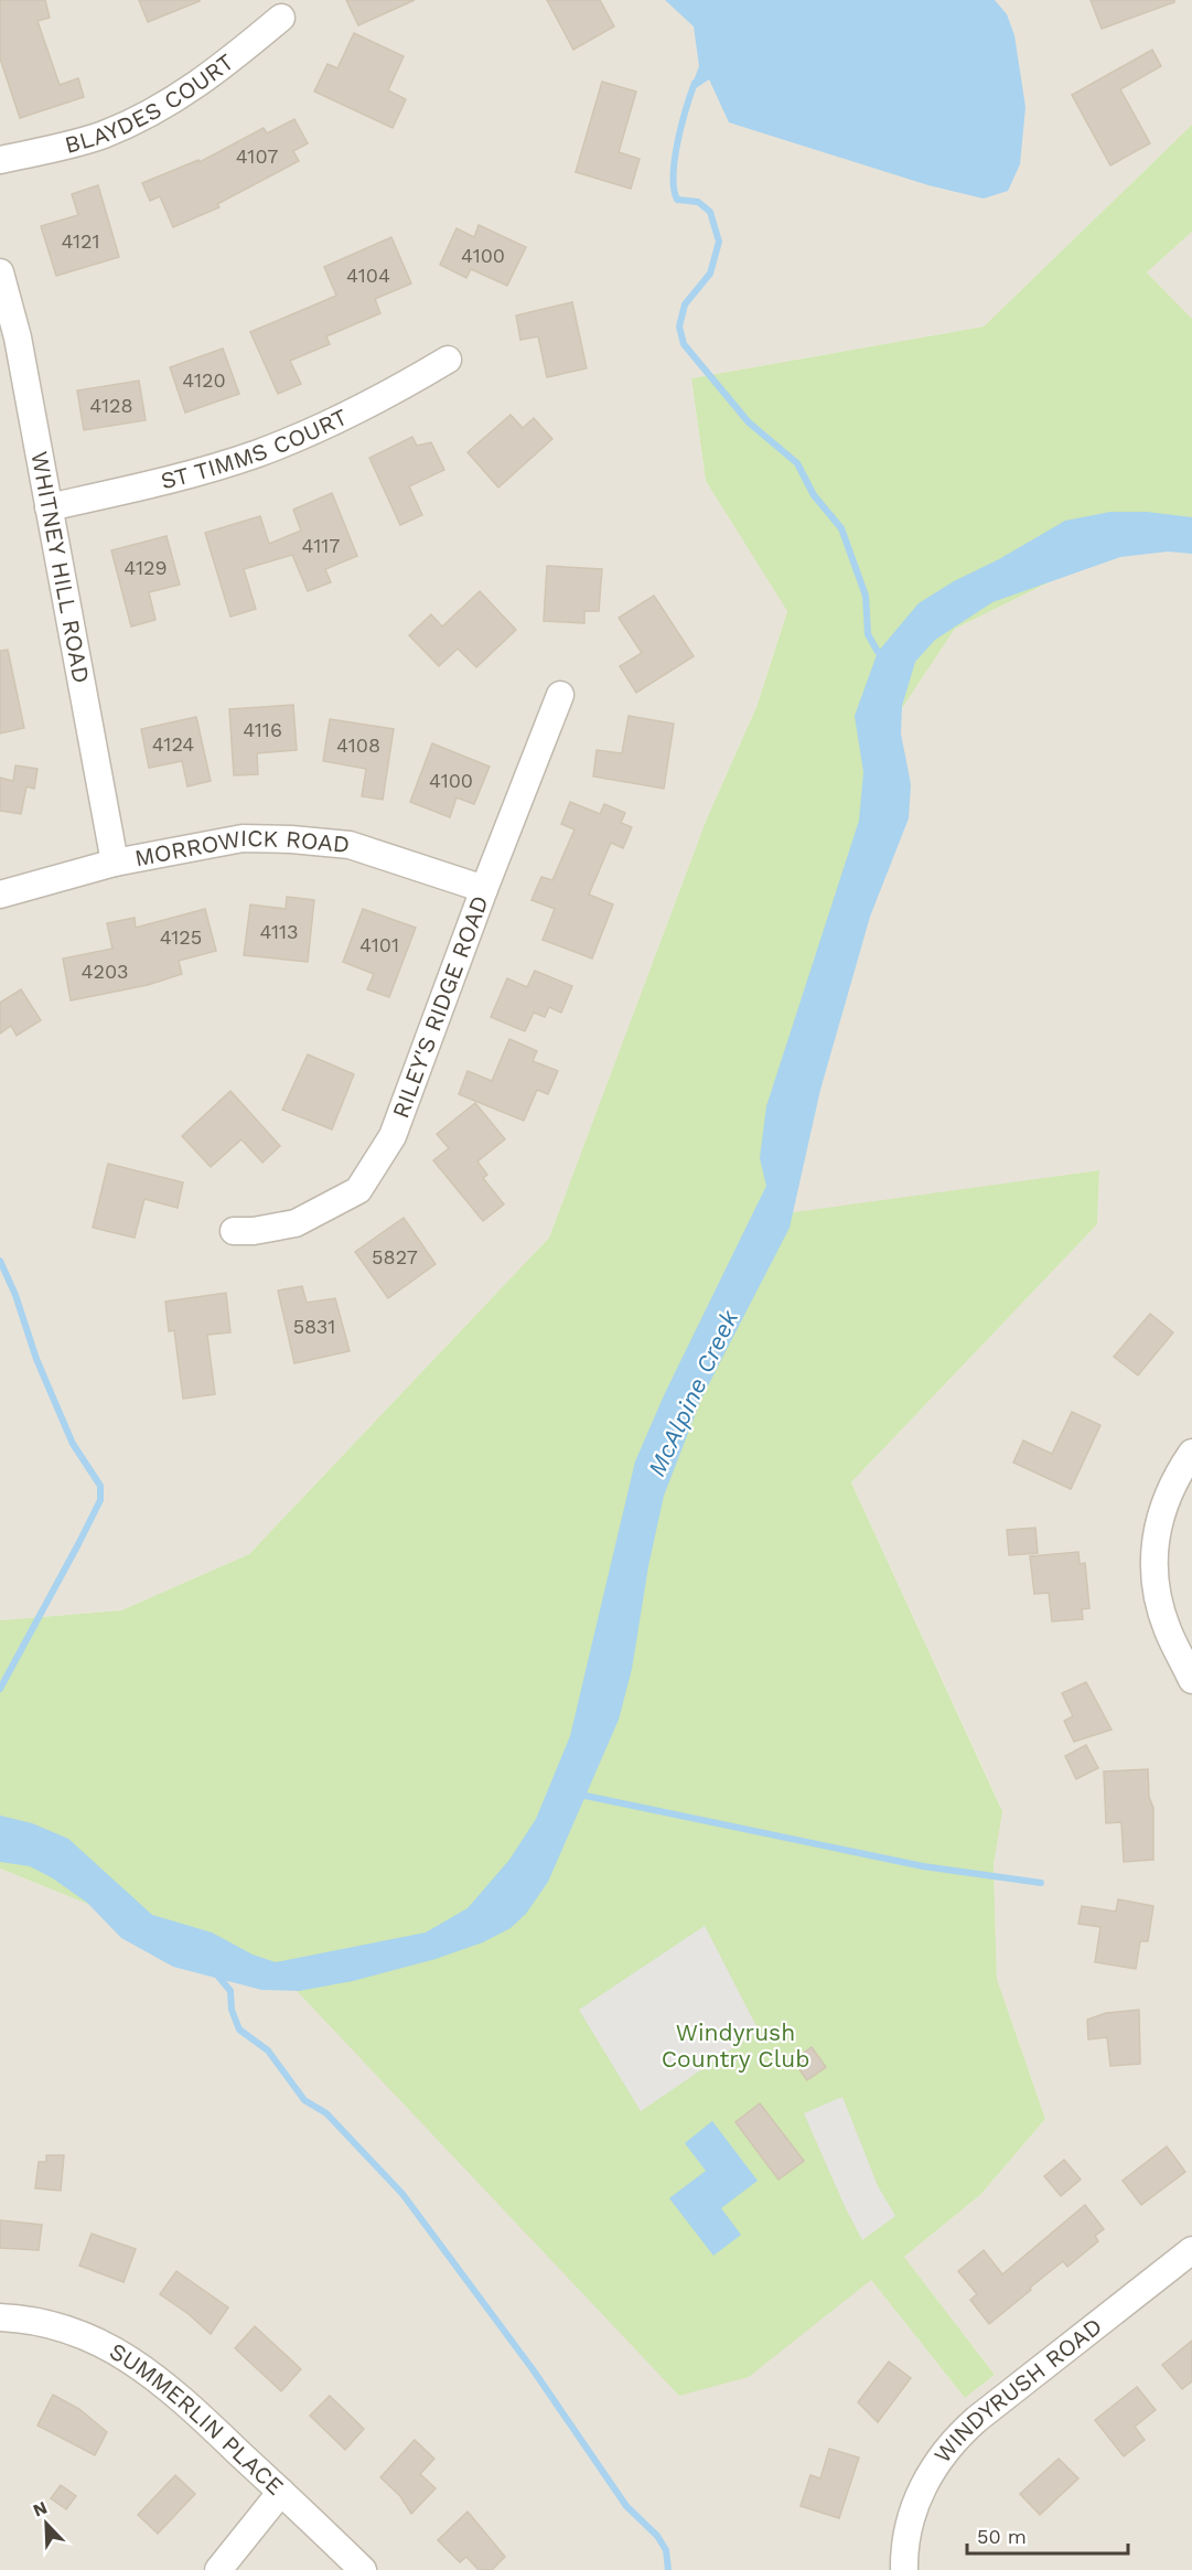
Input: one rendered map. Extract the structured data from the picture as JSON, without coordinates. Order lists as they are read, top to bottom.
{
  "streets": {
    "street": [
      "BLAYDES COURT",
      "ST TIMMS COURT",
      "WHITNEY HILL ROAD",
      "MORROWICK ROAD",
      "RILEY'S RIDGE ROAD",
      "WINDYRUSH ROAD",
      "SUMMERLIN PLACE"
    ]
  },
  "crossings": [
    ["ST TIMMS COURT", "WHITNEY HILL ROAD"],
    ["WHITNEY HILL ROAD", "MORROWICK ROAD"],
    ["MORROWICK ROAD", "RILEY'S RIDGE ROAD"]
  ],
  "water": ["McAlpine Creek"],
  "parks": ["Windyrush Country Club"],
  "house_numbers": [
    "4107",
    "4121",
    "4100",
    "4104",
    "4120",
    "4128",
    "4117",
    "4129",
    "4116",
    "4124",
    "4108",
    "4100",
    "4113",
    "4125",
    "4101",
    "4203",
    "5827",
    "5831"
  ],
  "scale_bar": "50 m",
  "north": "top left"
}
